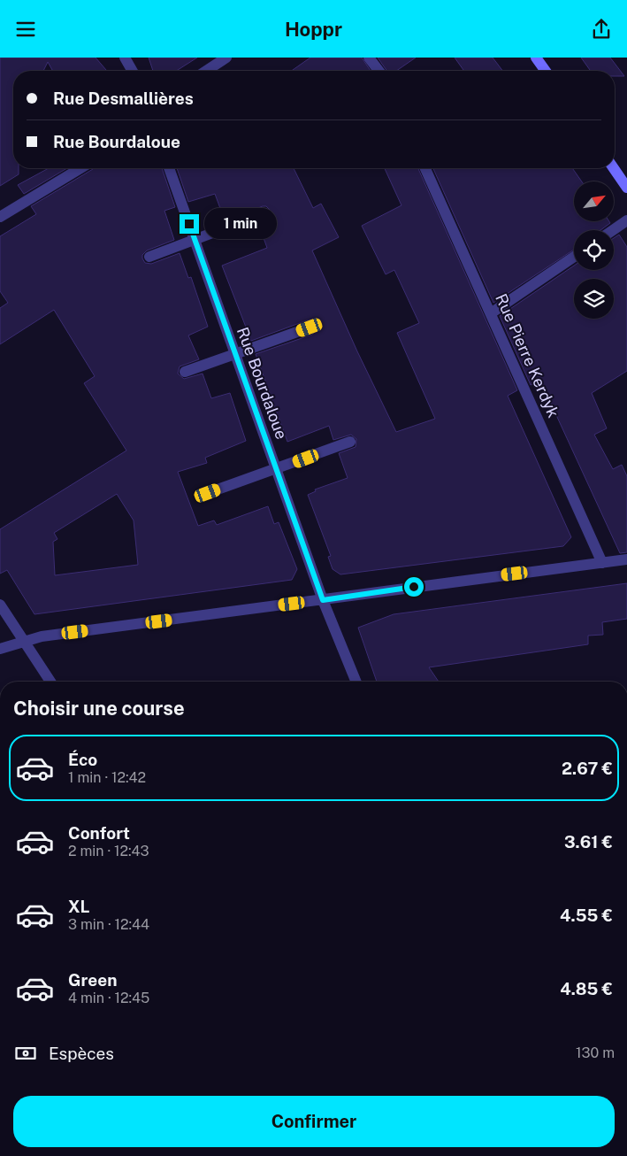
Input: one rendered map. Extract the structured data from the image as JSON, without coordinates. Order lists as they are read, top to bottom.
{
  "streets": {
    "street": ["Rue Pierre Kerdyk", "Rue Bourdaloue"]
  },
  "north": "top right",
  "page": {
    "header": "Hoppr",
    "banner": ["Rue Desmallières", "Rue Bourdaloue"],
    "bubble": "1 min",
    "heading": "Choisir une course",
    "list": [
      {
        "name": "Éco",
        "note": "1 min · 12:42",
        "value": "2.67 €"
      },
      {
        "name": "Confort",
        "note": "2 min · 12:43",
        "value": "3.61 €"
      },
      {
        "name": "XL",
        "note": "3 min · 12:44",
        "value": "4.55 €"
      },
      {
        "name": "Green",
        "note": "4 min · 12:45",
        "value": "4.85 €"
      }
    ],
    "pay": ["Espèces", "130 m"],
    "buttons": "Confirmer"
  }
}
